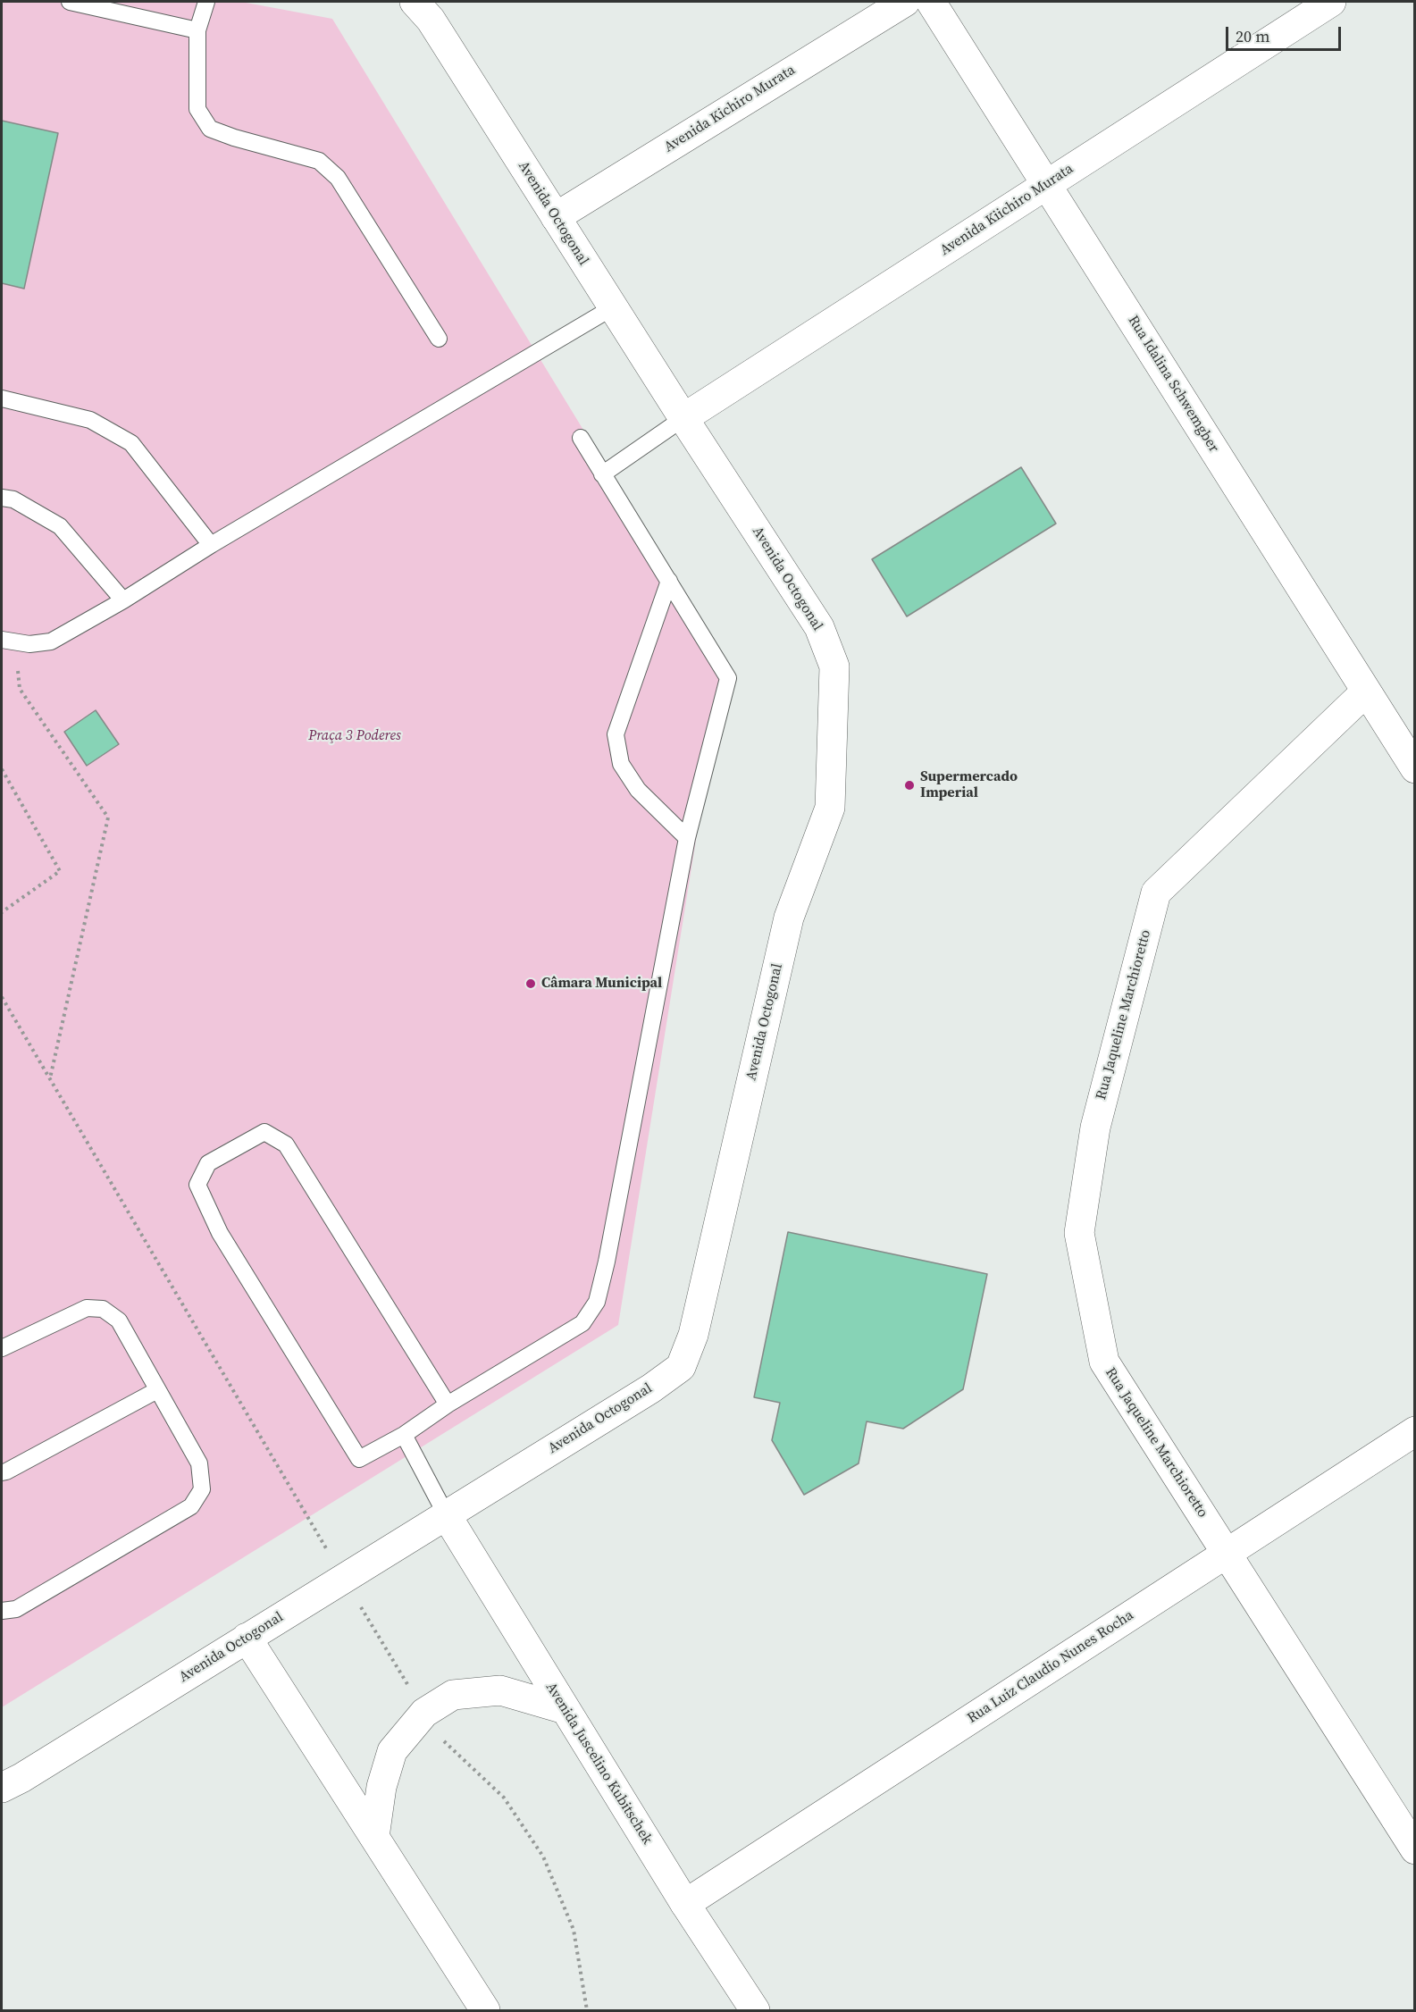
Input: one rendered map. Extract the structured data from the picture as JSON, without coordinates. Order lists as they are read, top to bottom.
{
  "streets": {
    "street": [
      "Avenida Kichiro Murata",
      "Avenida Kiichiro Murata",
      "Avenida Octogonal",
      "Rua Idalina Schwemgber",
      "Rua Jaqueline Marchioretto",
      "Rua Luiz Claudio Nunes Rocha",
      "Avenida Juscelino Kubitschek"
    ]
  },
  "crossings": [
    ["Avenida Kichiro Murata", "Avenida Octogonal"],
    ["Avenida Kiichiro Murata", "Avenida Octogonal"],
    ["Avenida Kiichiro Murata", "Rua Idalina Schwemgber"],
    ["Avenida Octogonal", "Avenida Juscelino Kubitschek"],
    ["Rua Idalina Schwemgber", "Rua Jaqueline Marchioretto"],
    ["Rua Jaqueline Marchioretto", "Rua Luiz Claudio Nunes Rocha"],
    ["Rua Luiz Claudio Nunes Rocha", "Avenida Juscelino Kubitschek"]
  ],
  "parks": ["Praça 3 Poderes"],
  "places": ["Supermercado Imperial", "Câmara Municipal"],
  "scale_bar": "20 m"
}
